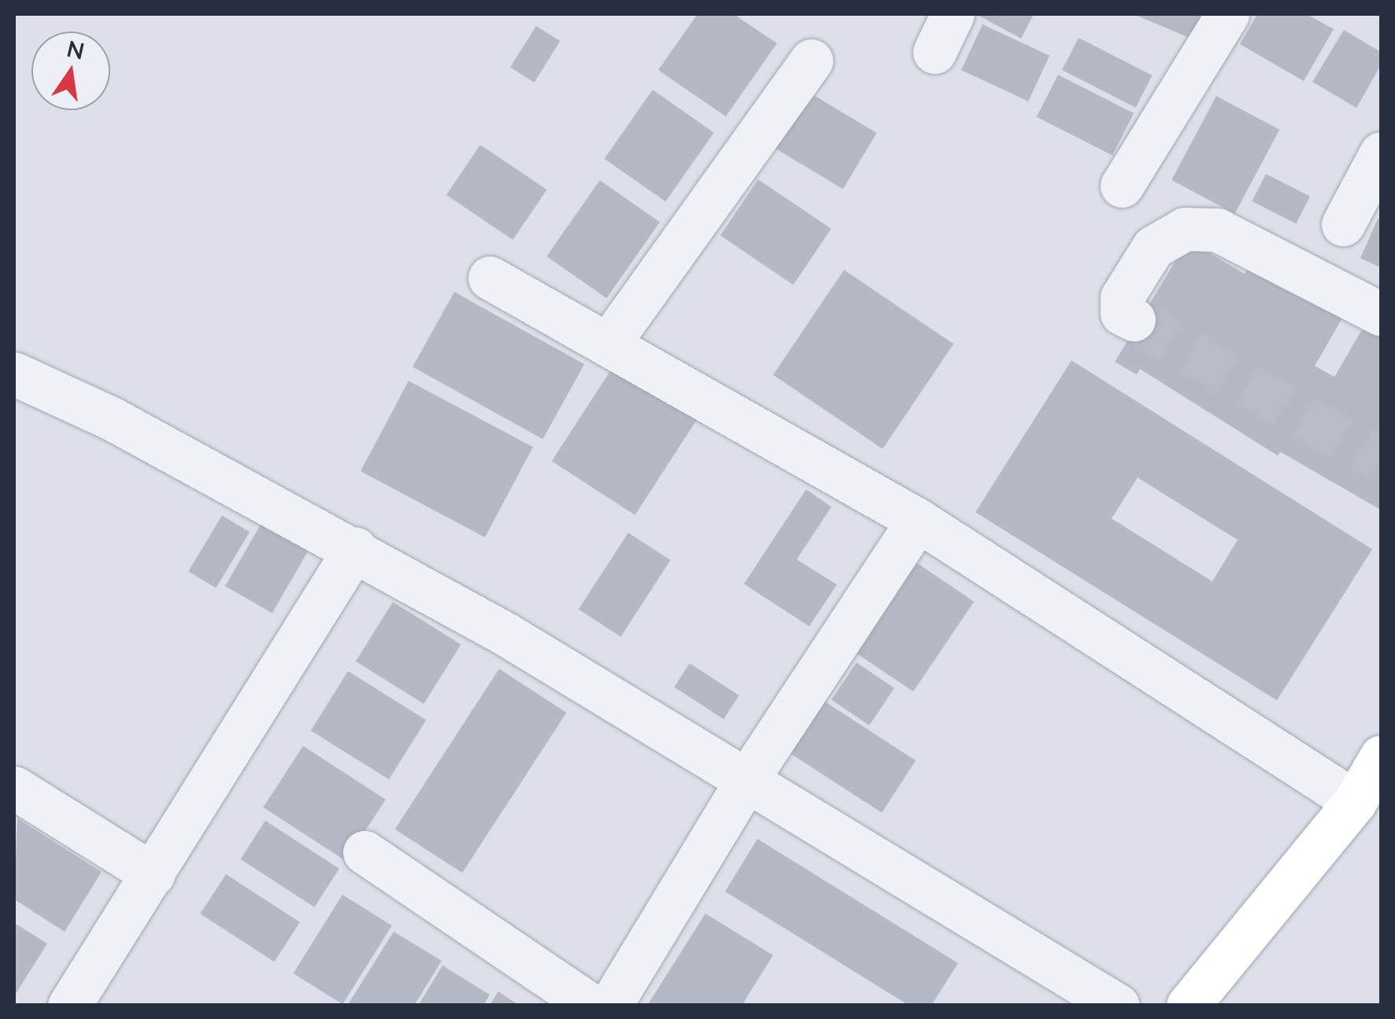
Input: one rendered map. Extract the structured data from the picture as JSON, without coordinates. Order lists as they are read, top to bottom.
{
  "north": "top"
}
